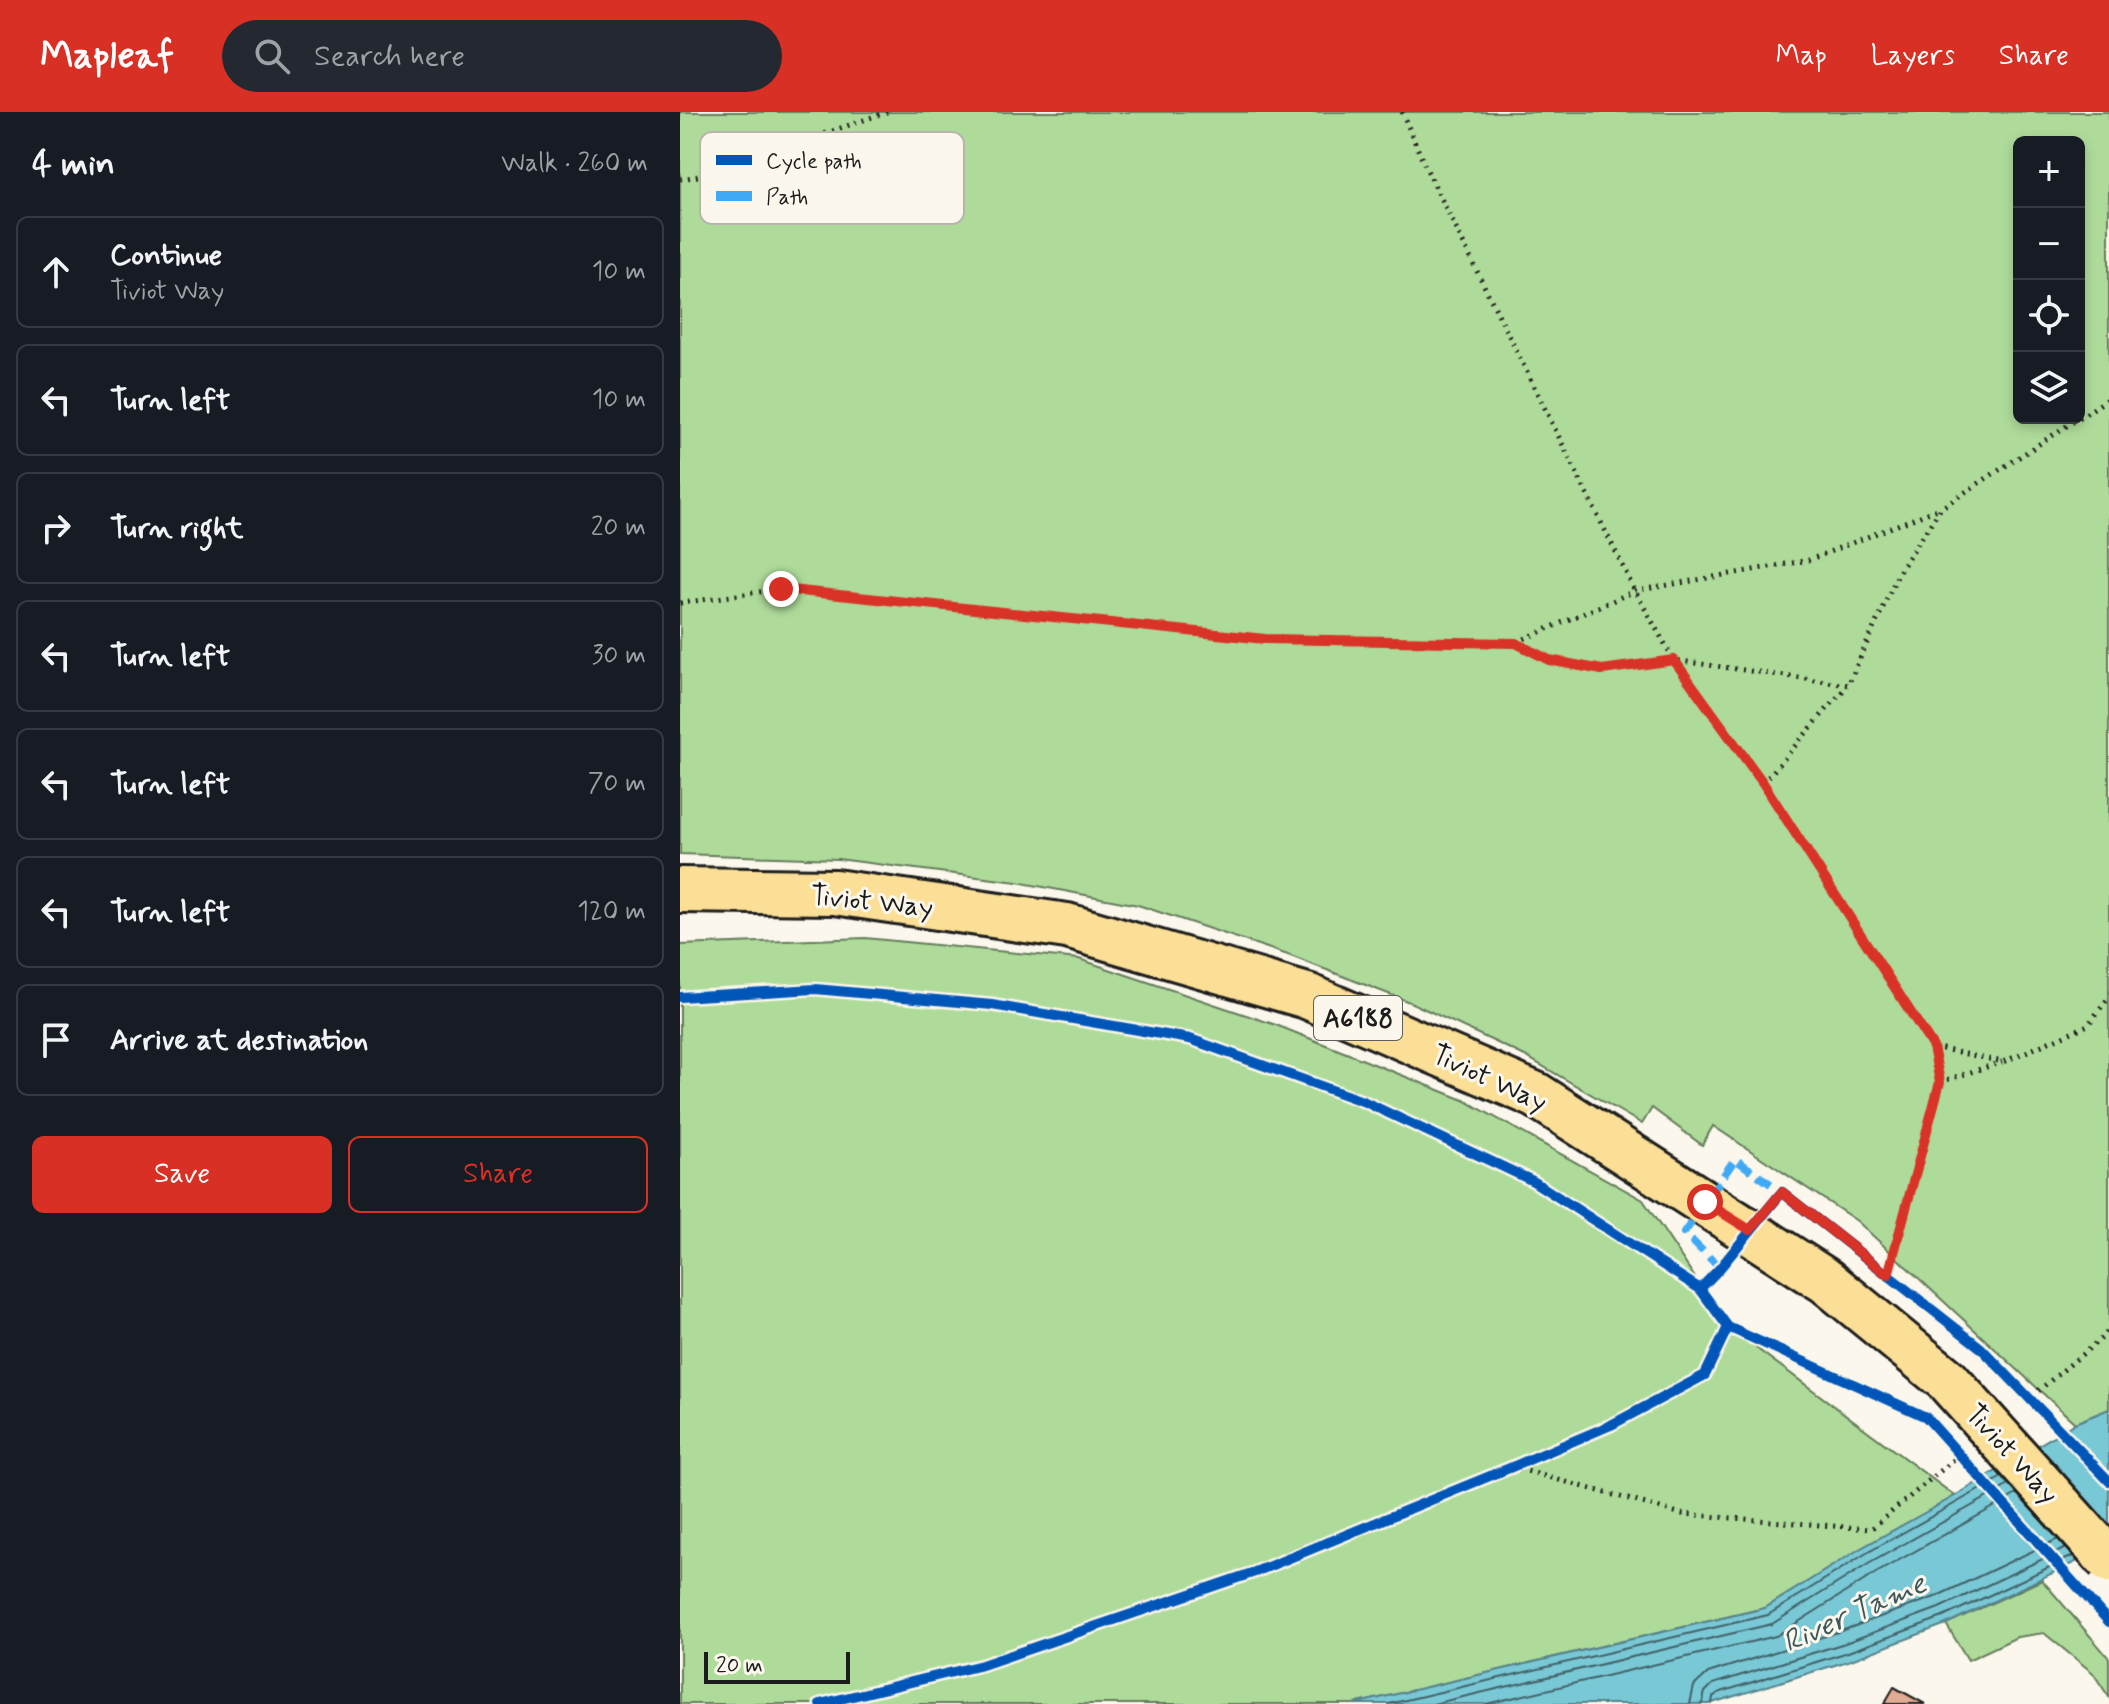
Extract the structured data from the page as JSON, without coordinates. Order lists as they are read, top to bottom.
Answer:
{
  "streets": {
    "main road": ["Tiviot Way", "A6188"]
  },
  "water": ["River Tame"],
  "legend": ["Cycle path", "Path"],
  "scale_bar": "20 m",
  "page": {
    "header": "Mapleaf",
    "search": "Search here",
    "nav": ["Map", "Layers", "Share"],
    "heading": ["4 min", "Walk · 260 m"],
    "map_buttons": ["+", "−"],
    "list": [
      ["Continue", "Tiviot Way", "10 m"],
      ["Turn left", "10 m"],
      ["Turn right", "20 m"],
      ["Turn left", "30 m"],
      ["Turn left", "70 m"],
      ["Turn left", "120 m"],
      "Arrive at destination"
    ],
    "buttons": ["Save", "Share"],
    "scale": "20 m"
  }
}
